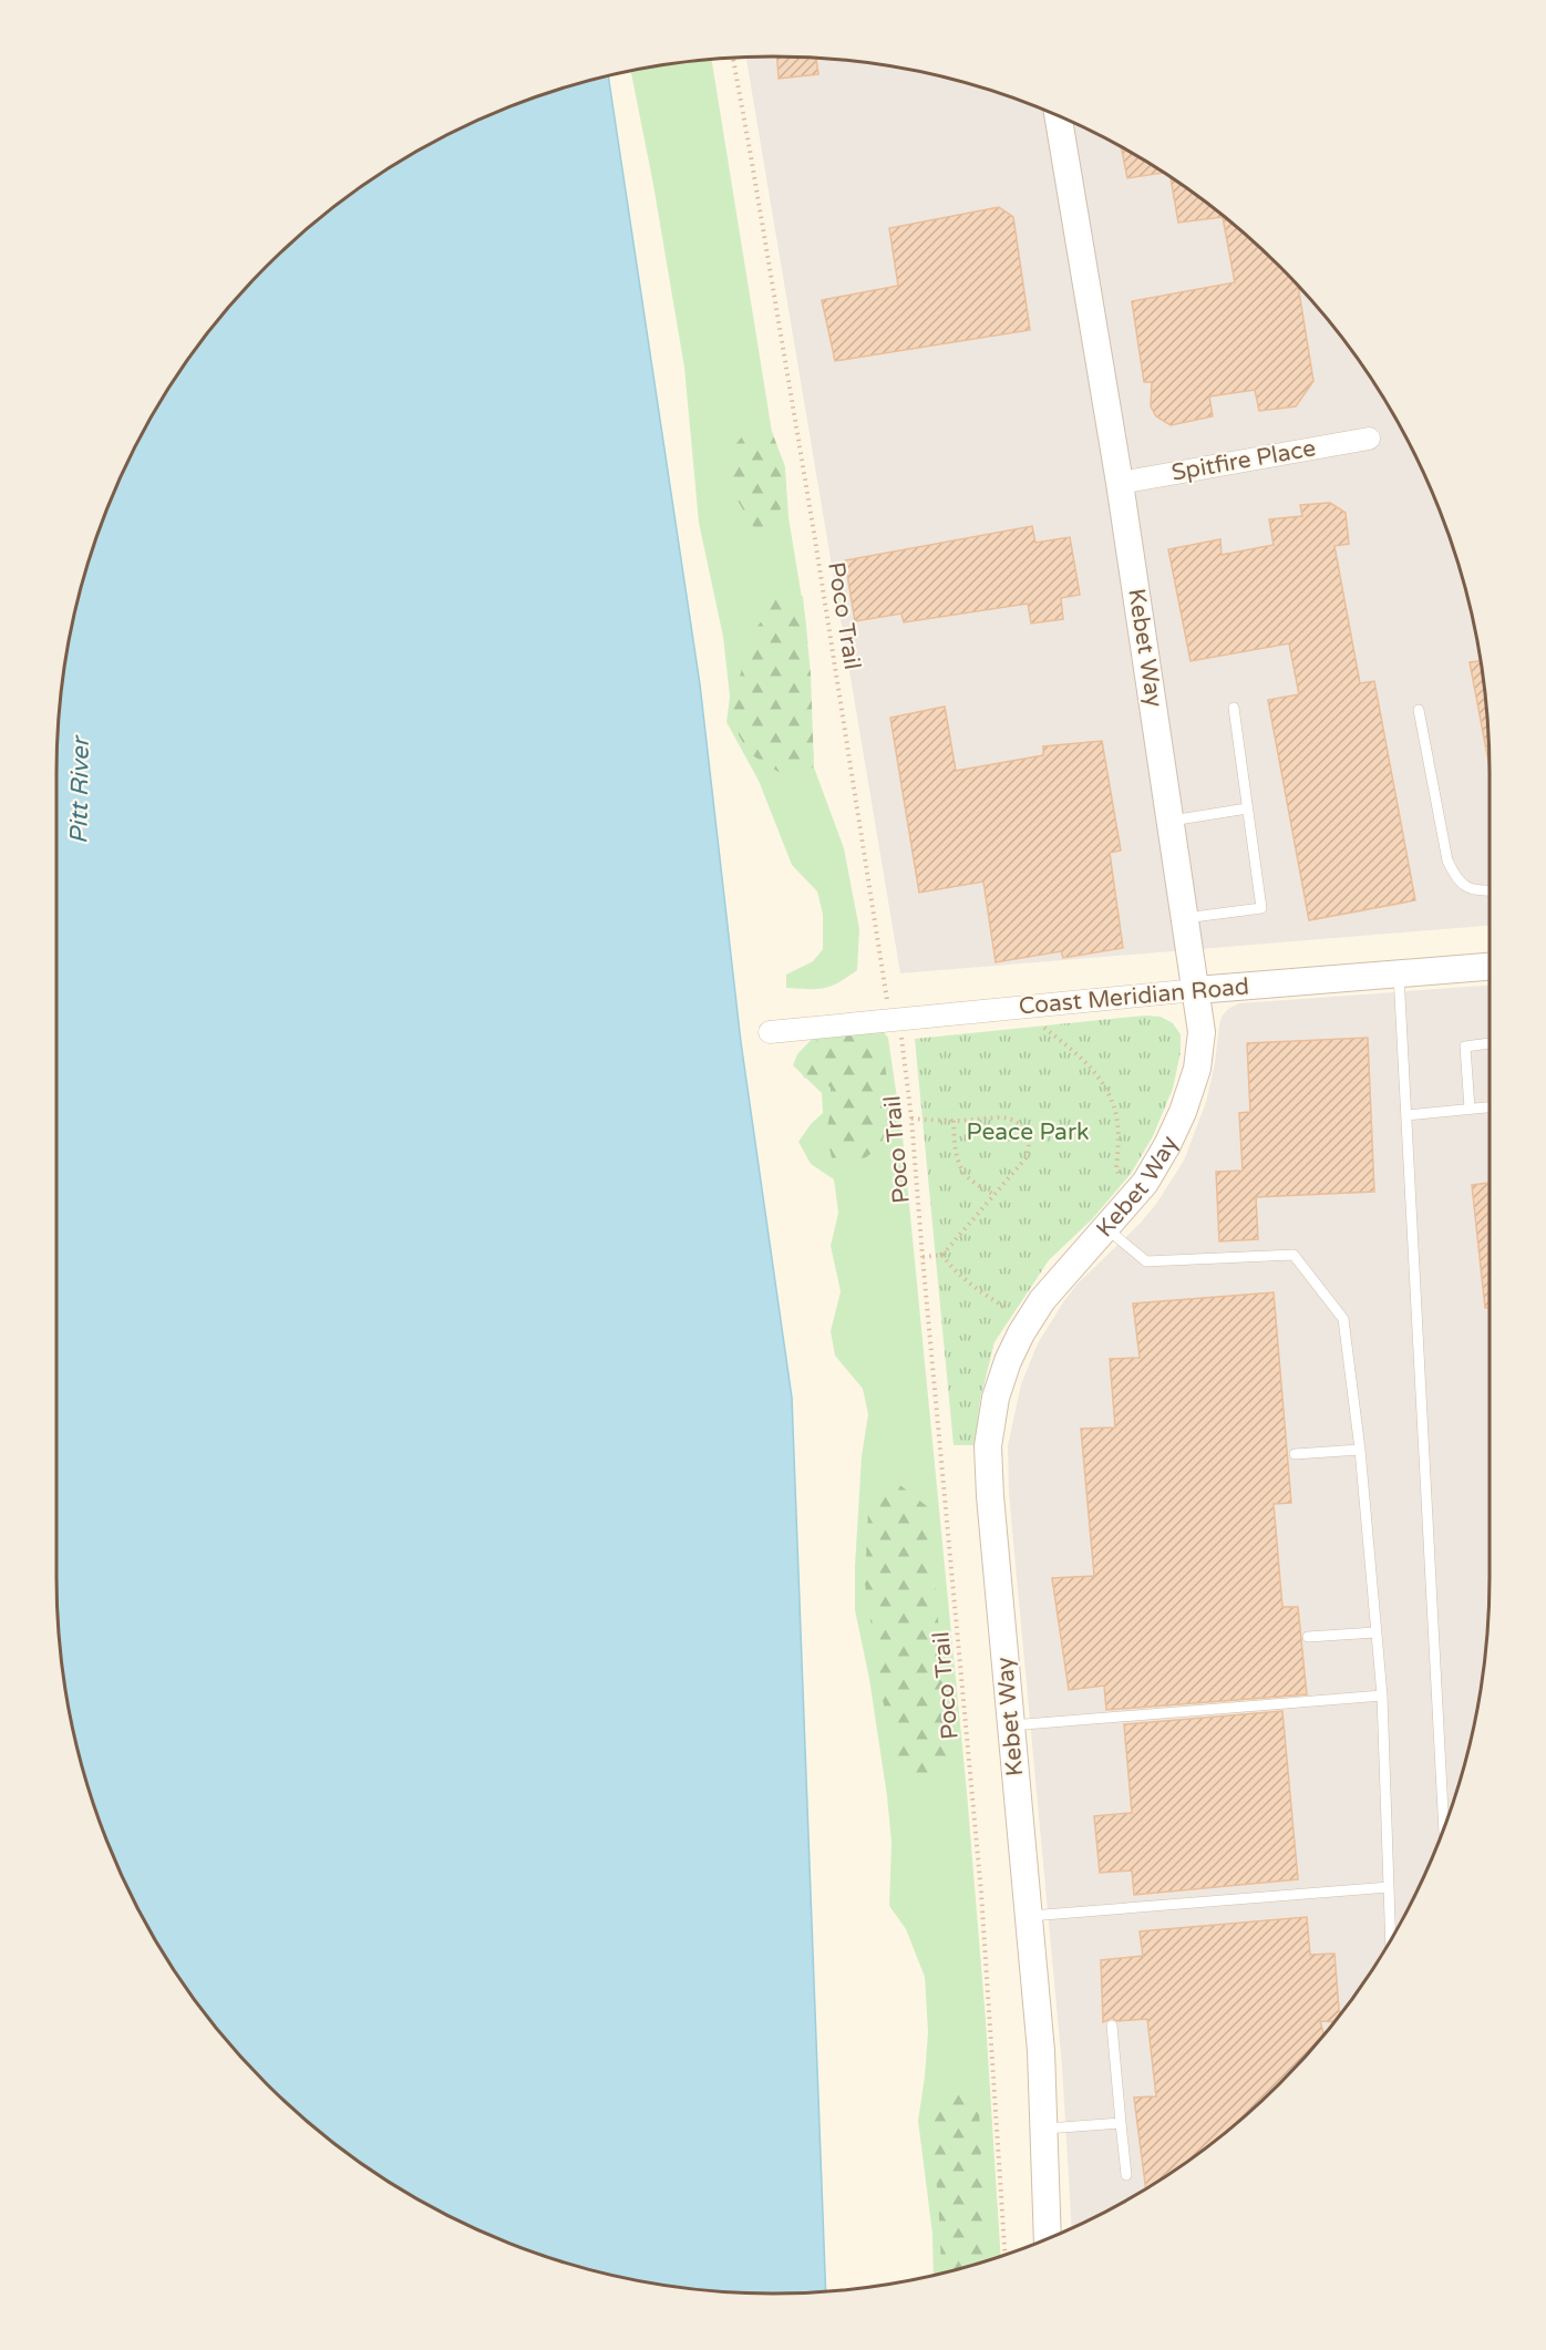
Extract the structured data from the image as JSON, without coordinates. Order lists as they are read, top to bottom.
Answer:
{
  "streets": {
    "street": ["Spitfire Place", "Kebet Way", "Coast Meridian Road"],
    "path": ["Poco Trail"]
  },
  "crossings": [
    ["Spitfire Place", "Kebet Way"],
    ["Poco Trail", "Coast Meridian Road"],
    ["Kebet Way", "Coast Meridian Road"]
  ],
  "water": ["Pitt River"],
  "parks": ["Peace Park"]
}
